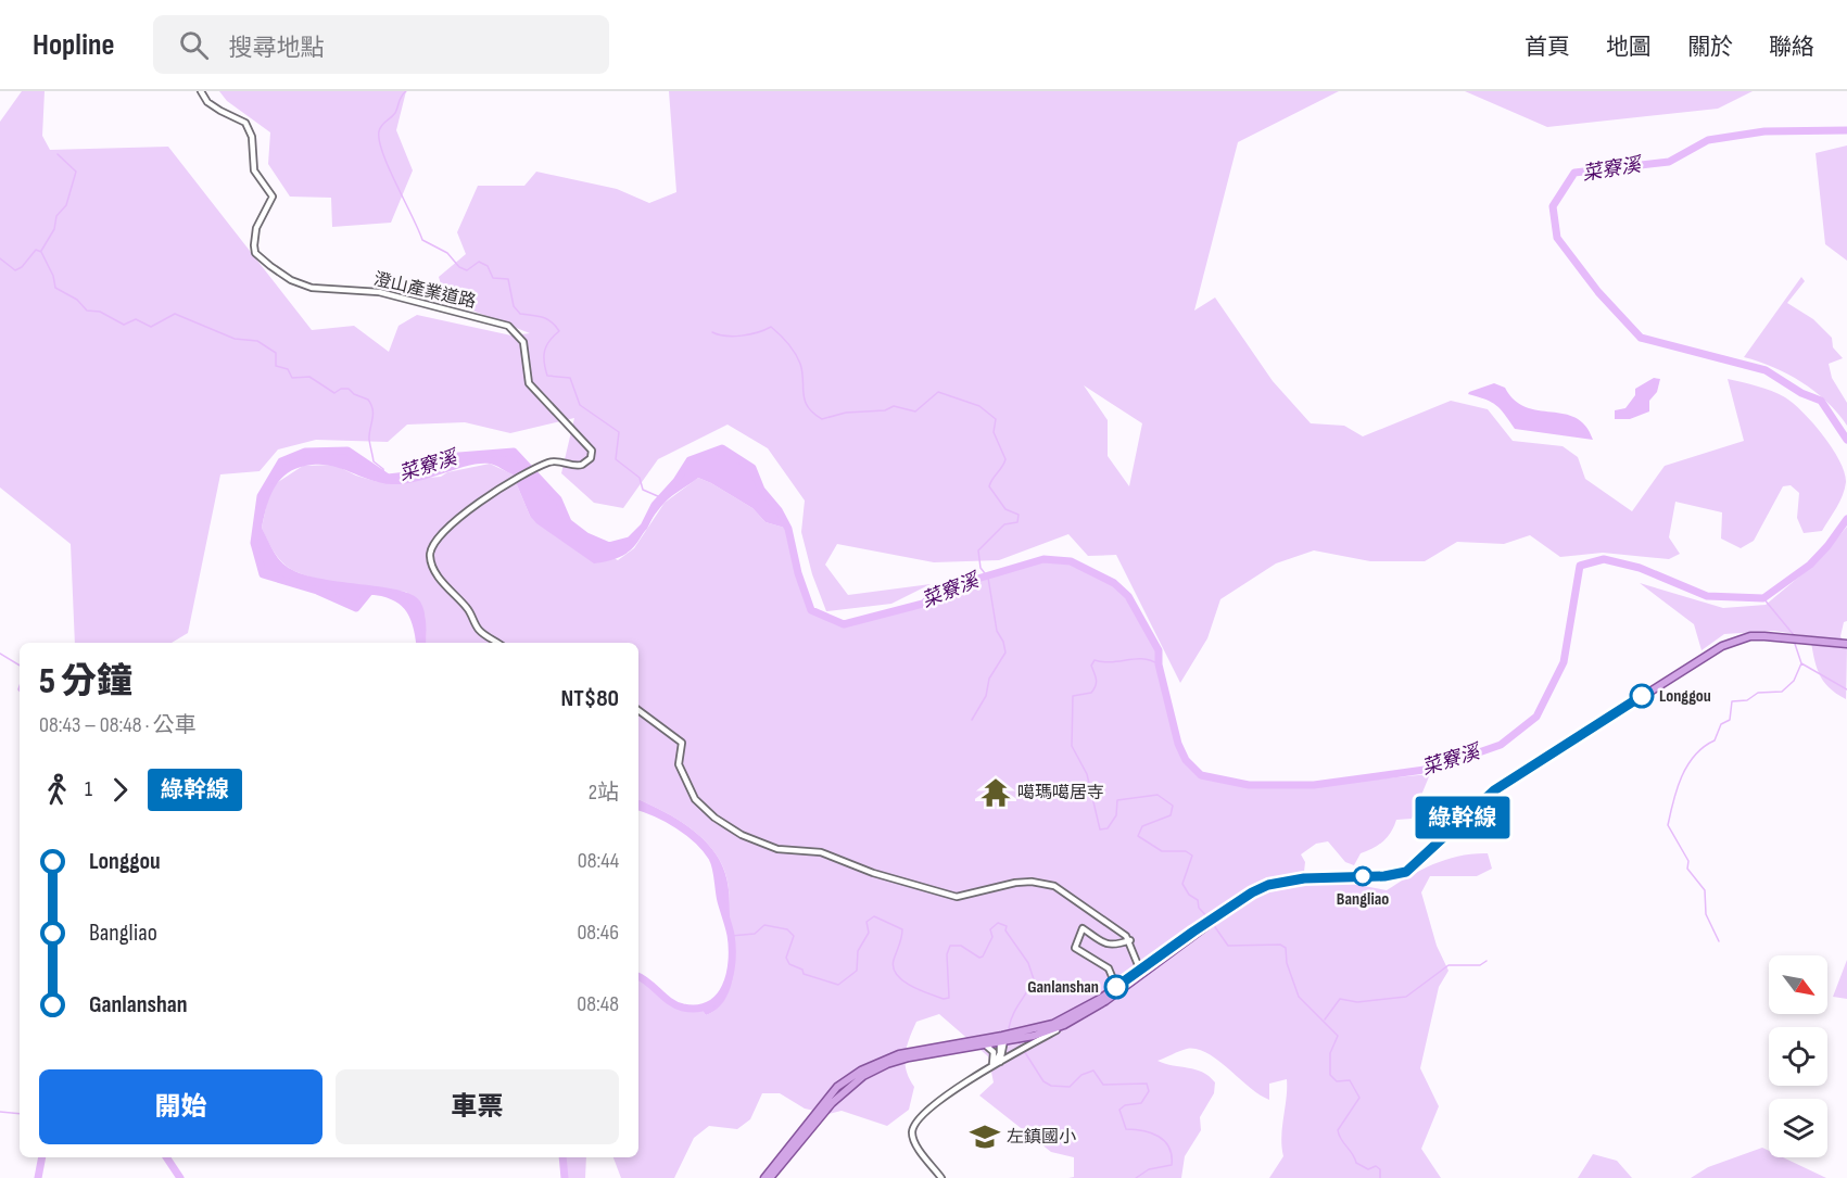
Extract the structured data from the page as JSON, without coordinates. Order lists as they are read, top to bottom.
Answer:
{
  "streets": {
    "street": ["澄山產業道路"]
  },
  "water": ["菜竂溪"],
  "places": {
    "other": ["Longgou", "Bangliao", "Ganlanshan"],
    "temple": ["噶瑪噶居寺"],
    "school or university": ["左鎮國小"]
  },
  "lines": ["bus line 綠幹線"],
  "north": "bottom right",
  "page": {
    "header": "Hopline",
    "search": "搜尋地點",
    "nav": [
      "首頁",
      "地圖",
      "關於",
      "聯絡"
    ],
    "on_map": "綠幹線",
    "heading": ["5 分鐘", "08:43 – 08:48 · 公車", "NT$80"],
    "legs": ["1", "綠幹線", "2站"],
    "list": [
      {
        "name": "Longgou",
        "value": "08:44"
      },
      {
        "name": "Bangliao",
        "value": "08:46"
      },
      {
        "name": "Ganlanshan",
        "value": "08:48"
      }
    ],
    "buttons": ["開始", "車票"]
  }
}
